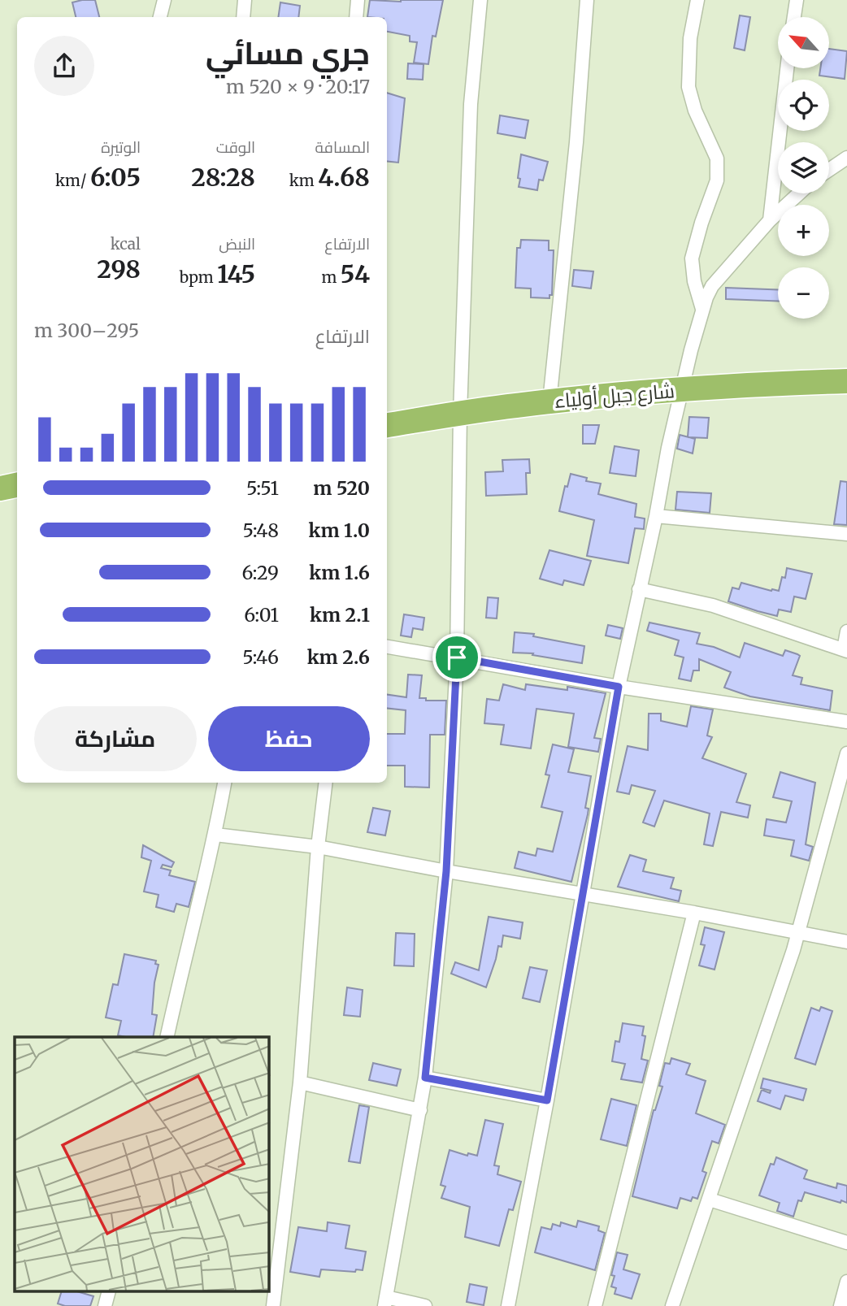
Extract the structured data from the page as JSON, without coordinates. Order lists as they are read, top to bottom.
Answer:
{
  "streets": {
    "highway": ["شارع جبل أولياء"]
  },
  "north": "top left",
  "page": {
    "map_buttons": ["+", "−"],
    "heading": ["جري مسائي", "20:17 · 9 × 520 m"],
    "stats": [
      ["المسافة", "4.68 km"],
      ["الوقت", "28:28"],
      ["الوتيرة", "6:05 /km"],
      ["الارتفاع", "54 m"],
      ["النبض", "145 bpm"],
      ["kcal", "298"]
    ],
    "chart": ["الارتفاع", "295–300 m"],
    "list": [
      {
        "name": "520 m",
        "note": "5:51"
      },
      {
        "name": "1.0 km",
        "note": "5:48"
      },
      {
        "name": "1.6 km",
        "note": "6:29"
      },
      {
        "name": "2.1 km",
        "note": "6:01"
      },
      {
        "name": "2.6 km",
        "note": "5:46"
      }
    ],
    "buttons": ["حفظ", "مشاركة"]
  }
}
